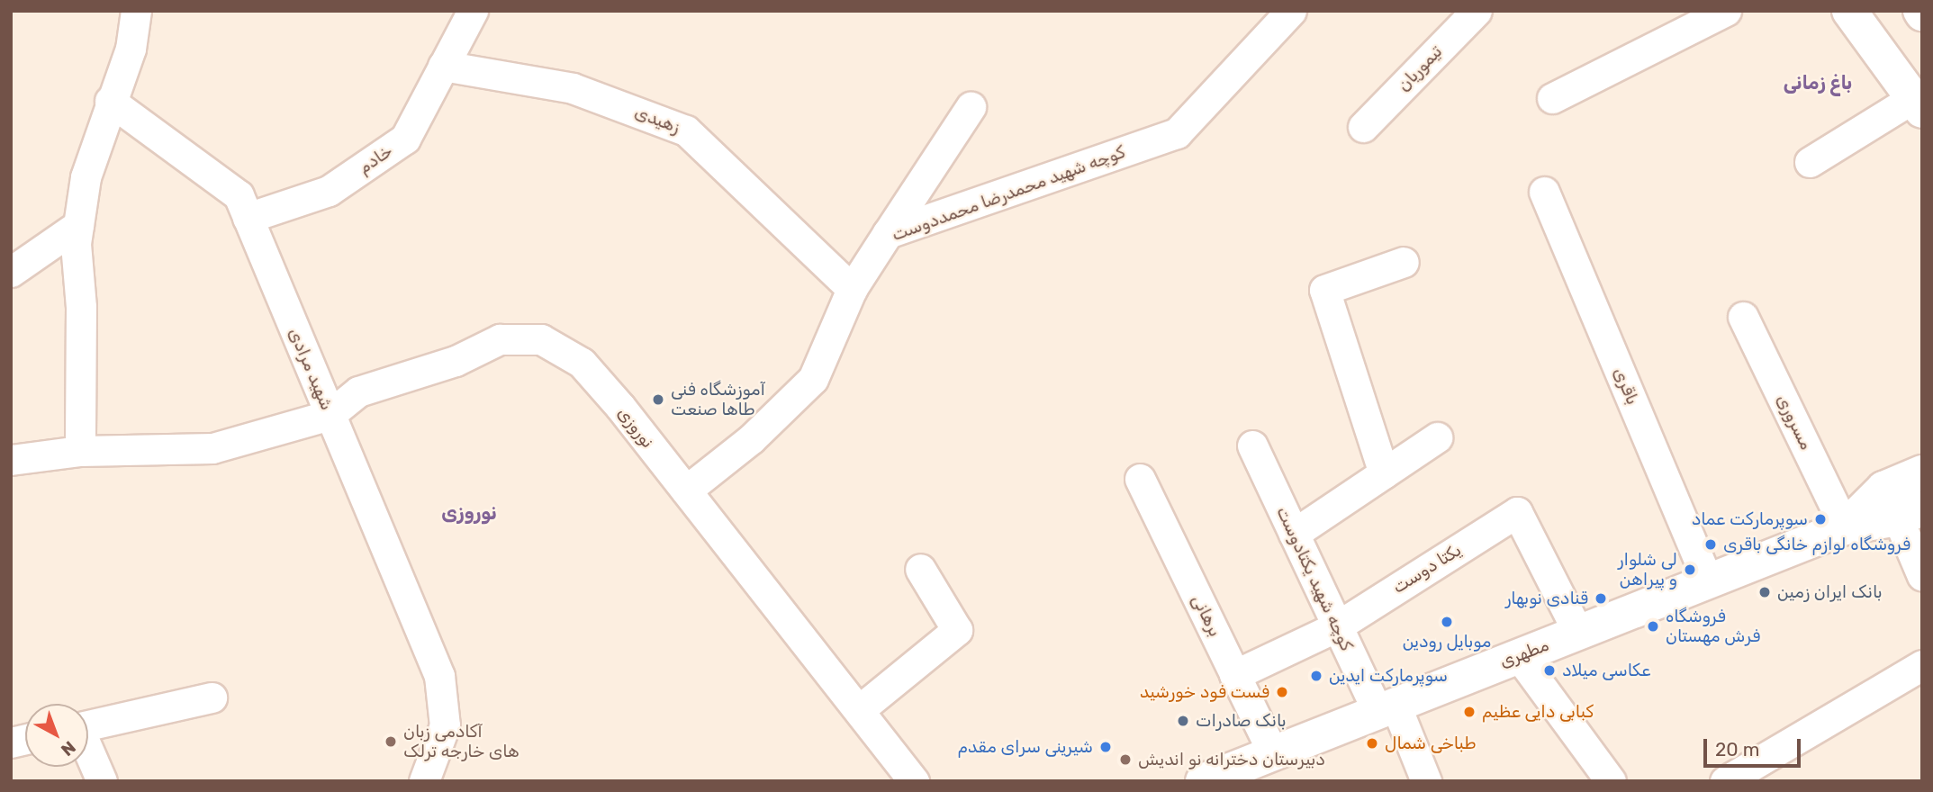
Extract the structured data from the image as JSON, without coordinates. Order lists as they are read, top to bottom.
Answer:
{
  "streets": {
    "main road": ["مطهری"],
    "street": [
      "تیموریان",
      "زهیدی",
      "خادم",
      "کوچه شهید محمدرضا محمددوست",
      "شهید مرادی",
      "باقری",
      "مسروری",
      "نوروزی",
      "یکتا دوست",
      "کوچه شهید یکتادوست",
      "برهانی"
    ]
  },
  "crossings": [
    ["زهیدی", "خادم"],
    ["زهیدی", "کوچه شهید محمدرضا محمددوست"],
    ["خادم", "شهید مرادی"],
    ["کوچه شهید محمدرضا محمددوست", "نوروزی"],
    ["شهید مرادی", "نوروزی"],
    ["باقری", "مطهری"],
    ["مسروری", "مطهری"],
    ["یکتا دوست", "کوچه شهید یکتادوست"],
    ["یکتا دوست", "برهانی"],
    ["یکتا دوست", "مطهری"],
    ["کوچه شهید یکتادوست", "مطهری"],
    ["برهانی", "مطهری"]
  ],
  "districts": ["باغ زمانی", "نوروزی"],
  "places": [
    "آموزشگاه فنی طاها صنعت",
    "سوپرمارکت عماد",
    "فروشگاه لوازم خانگی باقری",
    "لی شلوار و پیراهن",
    "بانک ایران زمین",
    "قنادی نوبهار",
    "موبایل رودین",
    "فروشگاه فرش مهستان",
    "عکاسی میلاد",
    "سوپرمارکت ایدین",
    "فست فود خورشید",
    "کبابی دایی عظیم",
    "بانک صادرات",
    "آکادمی زبان های خارجه ترلک",
    "طباخی شمال",
    "شیرینی سرای مقدم",
    "دبیرستان دخترانه نو اندیش"
  ],
  "scale_bar": "20 m",
  "north": "bottom right"
}
